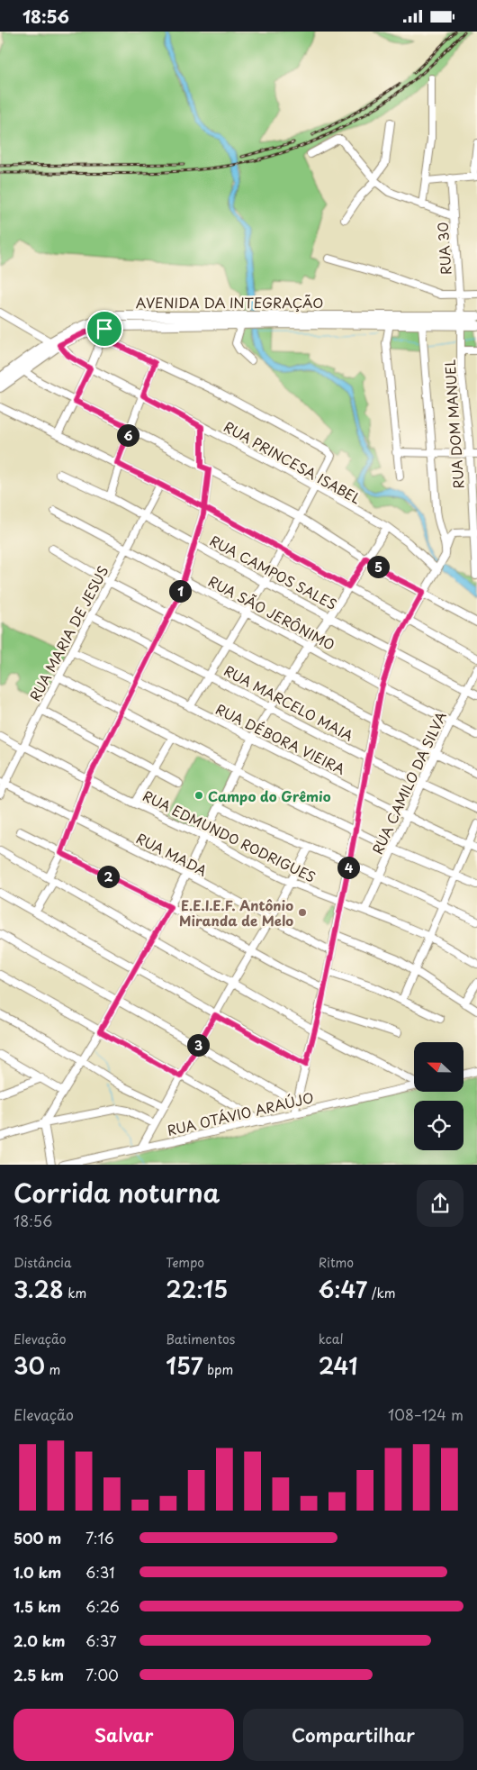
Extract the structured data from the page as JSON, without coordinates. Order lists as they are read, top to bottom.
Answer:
{
  "streets": {
    "main road": ["AVENIDA DA INTEGRAÇÃO"],
    "street": [
      "RUA 30",
      "RUA DOM MANUEL",
      "RUA PRINCESA ISABEL",
      "RUA CAMPOS SALES",
      "RUA SÃO JERÔNIMO",
      "RUA MARIA DE JESUS",
      "RUA MARCELO MAIA",
      "RUA DÉBORA VIEIRA",
      "RUA CAMILO DA SILVA",
      "RUA EDMUNDO RODRIGUES",
      "RUA MADA",
      "RUA OTÁVIO ARAÚJO"
    ]
  },
  "crossings": [
    ["RUA 30", "AVENIDA DA INTEGRAÇÃO"],
    ["RUA 30", "RUA DOM MANUEL"],
    ["AVENIDA DA INTEGRAÇÃO", "RUA DOM MANUEL"],
    ["AVENIDA DA INTEGRAÇÃO", "RUA PRINCESA ISABEL"],
    ["RUA CAMPOS SALES", "RUA MARIA DE JESUS"],
    ["RUA CAMPOS SALES", "RUA CAMILO DA SILVA"],
    ["RUA SÃO JERÔNIMO", "RUA MARIA DE JESUS"],
    ["RUA SÃO JERÔNIMO", "RUA CAMILO DA SILVA"],
    ["RUA MARIA DE JESUS", "RUA MARCELO MAIA"],
    ["RUA MARIA DE JESUS", "RUA DÉBORA VIEIRA"],
    ["RUA MARIA DE JESUS", "RUA EDMUNDO RODRIGUES"],
    ["RUA MARIA DE JESUS", "RUA MADA"],
    ["RUA MARCELO MAIA", "RUA CAMILO DA SILVA"],
    ["RUA DÉBORA VIEIRA", "RUA CAMILO DA SILVA"],
    ["RUA CAMILO DA SILVA", "RUA EDMUNDO RODRIGUES"]
  ],
  "places": ["Campo do Grêmio", "E.E.I.E.F. Antônio Miranda de Melo"],
  "north": "left",
  "page": {
    "status": "18:56",
    "pins": [
      "6",
      "5",
      "1",
      "4",
      "2",
      "3"
    ],
    "heading": ["Corrida noturna", "18:56"],
    "stats": [
      ["Distância", "3.28 km"],
      ["Tempo", "22:15"],
      ["Ritmo", "6:47 /km"],
      ["Elevação", "30 m"],
      ["Batimentos", "157 bpm"],
      ["kcal", "241"]
    ],
    "chart": ["Elevação", "108–124 m"],
    "list": [
      {
        "name": "500 m",
        "note": "7:16"
      },
      {
        "name": "1.0 km",
        "note": "6:31"
      },
      {
        "name": "1.5 km",
        "note": "6:26"
      },
      {
        "name": "2.0 km",
        "note": "6:37"
      },
      {
        "name": "2.5 km",
        "note": "7:00"
      }
    ],
    "buttons": ["Salvar", "Compartilhar"]
  }
}
